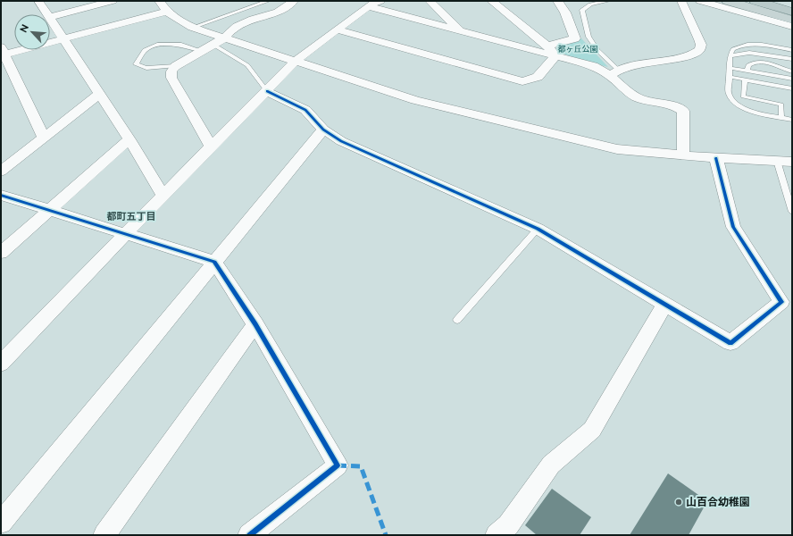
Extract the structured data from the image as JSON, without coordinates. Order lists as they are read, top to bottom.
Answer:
{
  "districts": ["都町五丁目"],
  "parks": ["都ヶ丘公園"],
  "places": ["山百合幼稚園"],
  "north": "top left"
}
